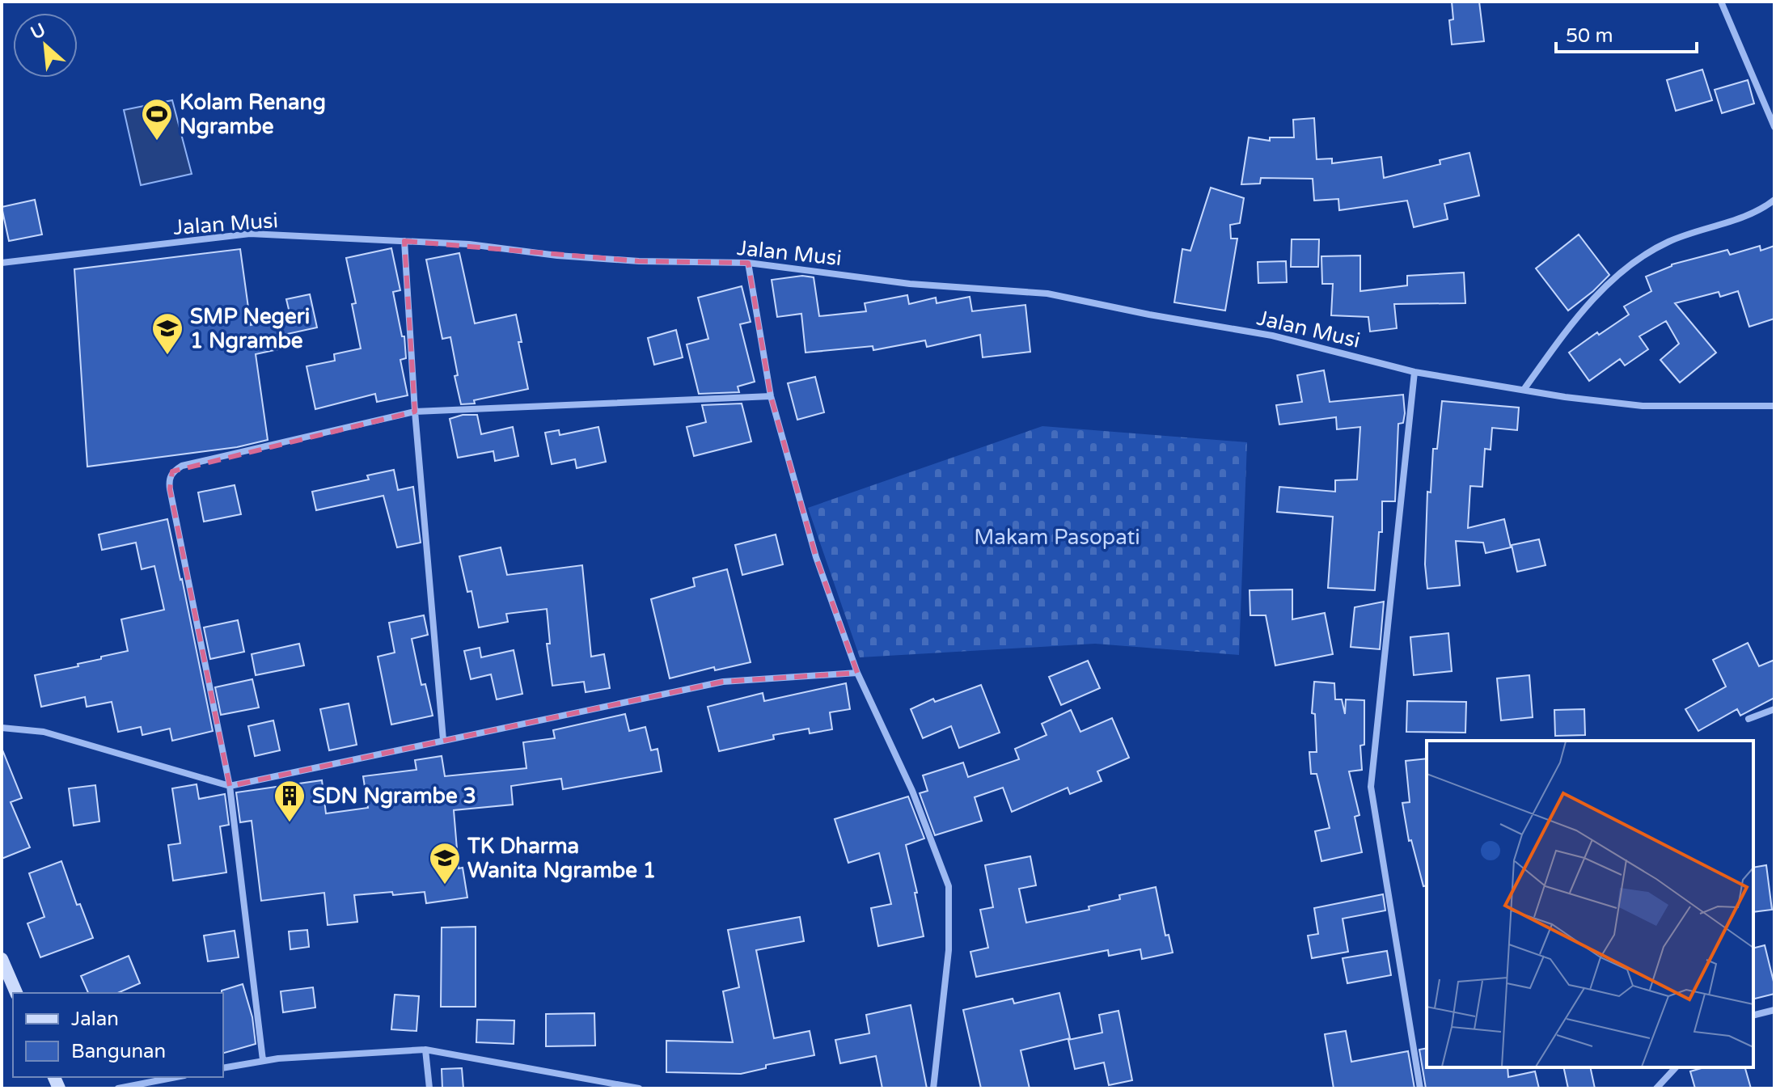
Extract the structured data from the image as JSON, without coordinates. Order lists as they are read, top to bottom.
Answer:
{
  "streets": {
    "street": ["Jalan Musi"]
  },
  "parks": ["Makam Pasopati"],
  "places": {
    "sports": ["Kolam Renang Ngrambe"],
    "school or university": ["SMP Negeri 1 Ngrambe", "TK Dharma Wanita Ngrambe 1"],
    "building": ["SDN Ngrambe 3"]
  },
  "legend": ["Jalan", "Bangunan"],
  "scale_bar": "50 m",
  "north": "top left"
}
